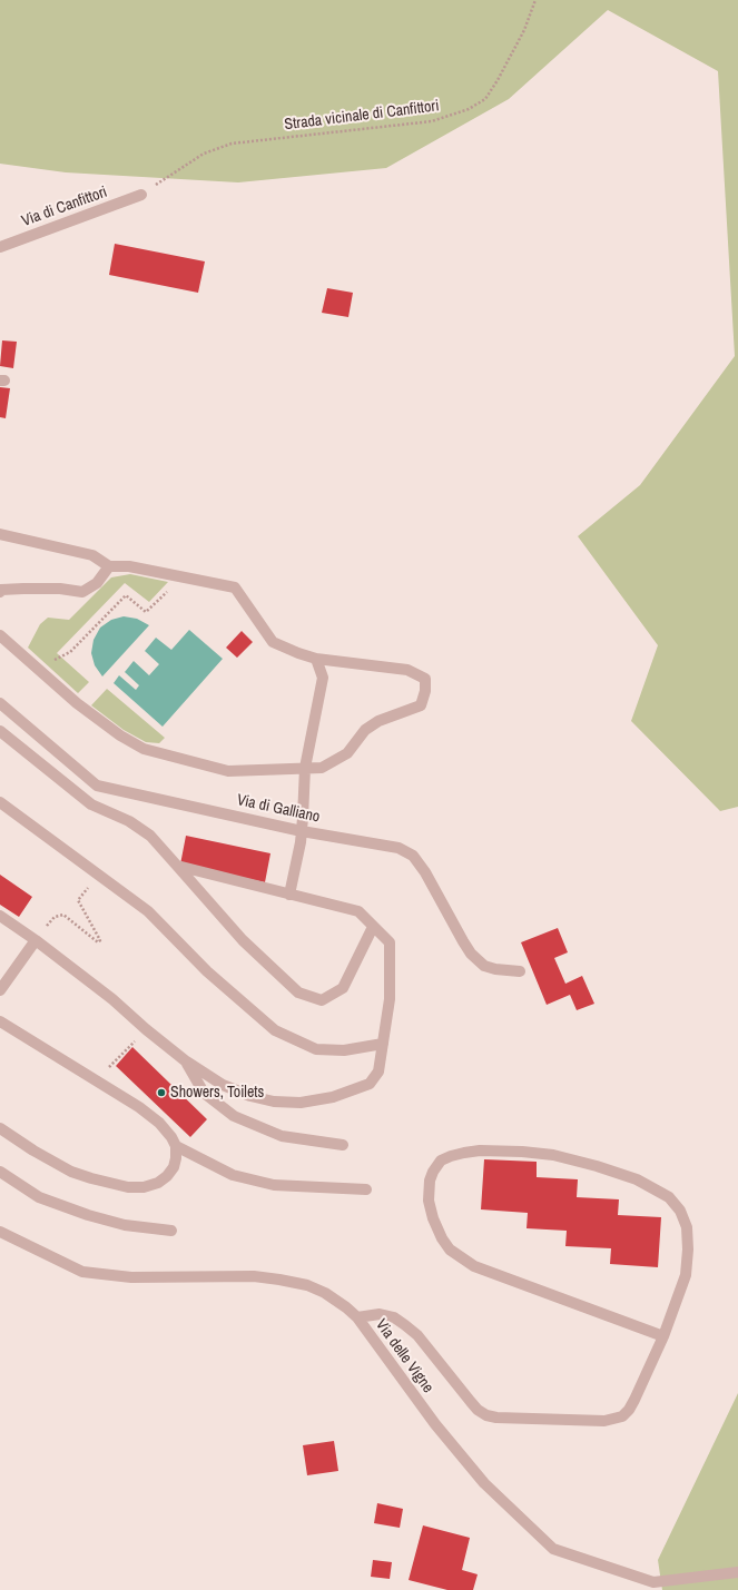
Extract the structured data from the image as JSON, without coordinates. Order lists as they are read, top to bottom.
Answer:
{
  "streets": {
    "street": ["Via di Canfittori", "Via di Galliano", "Via delle Vigne"],
    "path": ["Strada vicinale di Canfittori"]
  },
  "crossings": [
    ["Strada vicinale di Canfittori", "Via di Canfittori"]
  ],
  "places": ["Showers, Toilets"]
}
